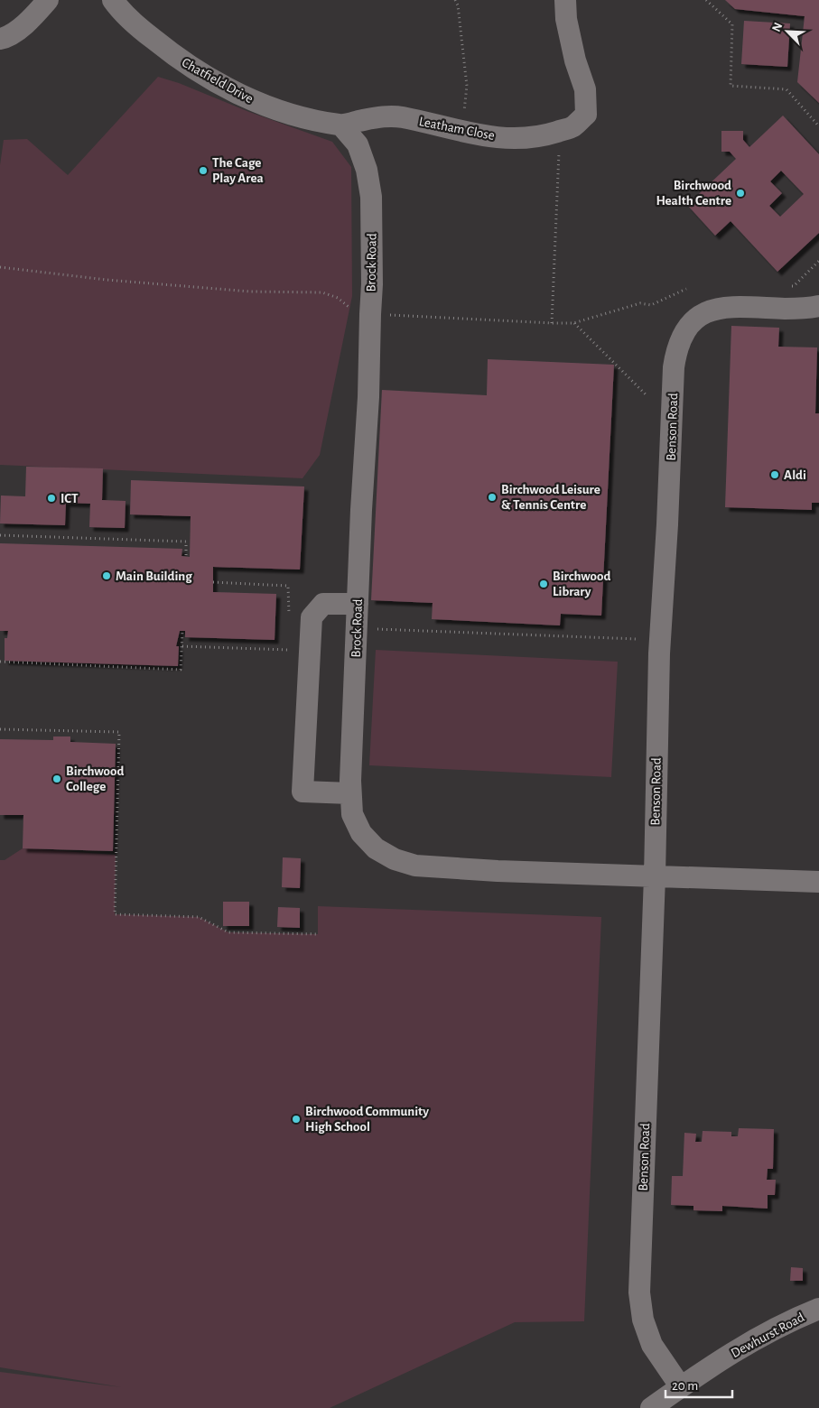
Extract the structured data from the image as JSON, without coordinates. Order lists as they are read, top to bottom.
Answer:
{
  "streets": {
    "street": [
      "Chatfield Drive",
      "Leatham Close",
      "Brock Road",
      "Benson Road",
      "Dewhurst Road"
    ]
  },
  "crossings": [
    ["Chatfield Drive", "Leatham Close"],
    ["Chatfield Drive", "Brock Road"],
    ["Leatham Close", "Brock Road"],
    ["Brock Road", "Benson Road"],
    ["Benson Road", "Dewhurst Road"]
  ],
  "places": [
    "The Cage Play Area",
    "Birchwood Health Centre",
    "Aldi",
    "Birchwood Leisure & Tennis Centre",
    "ICT",
    "Main Building",
    "Birchwood Library",
    "Birchwood College",
    "Birchwood Community High School"
  ],
  "scale_bar": "20 m",
  "north": "top left"
}
